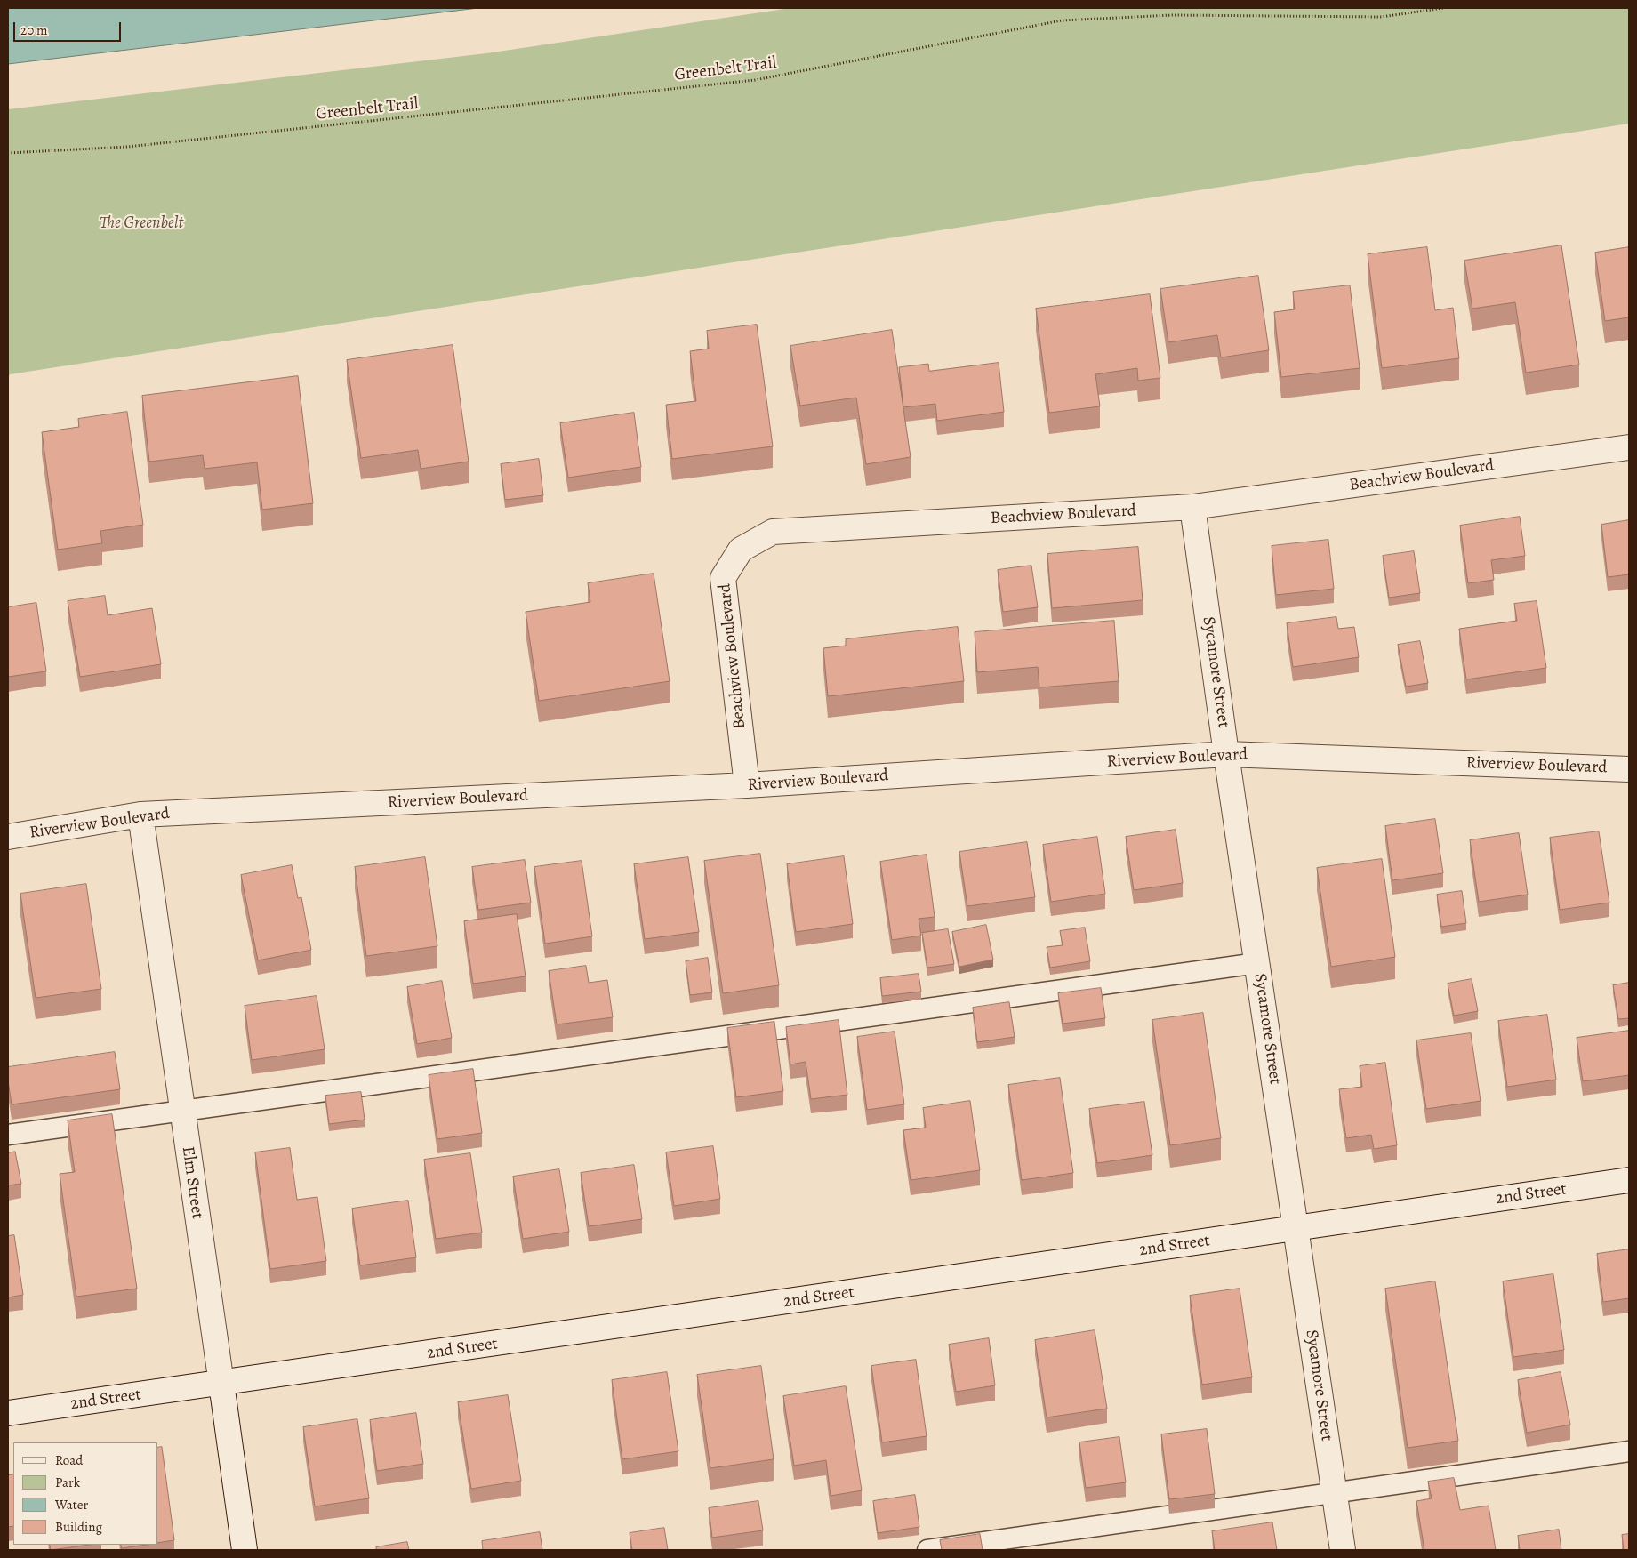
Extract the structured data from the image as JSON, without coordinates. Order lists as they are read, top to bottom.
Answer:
{
  "streets": {
    "street": [
      "Beachview Boulevard",
      "Sycamore Street",
      "Riverview Boulevard",
      "Elm Street",
      "2nd Street"
    ],
    "path": ["Greenbelt Trail"]
  },
  "crossings": [
    ["Beachview Boulevard", "Sycamore Street"],
    ["Beachview Boulevard", "Riverview Boulevard"],
    ["Sycamore Street", "Riverview Boulevard"],
    ["Sycamore Street", "2nd Street"],
    ["Riverview Boulevard", "Elm Street"],
    ["Elm Street", "2nd Street"]
  ],
  "parks": ["The Greenbelt"],
  "legend": [
    "Road",
    "Park",
    "Water",
    "Building"
  ],
  "scale_bar": "20 m"
}
